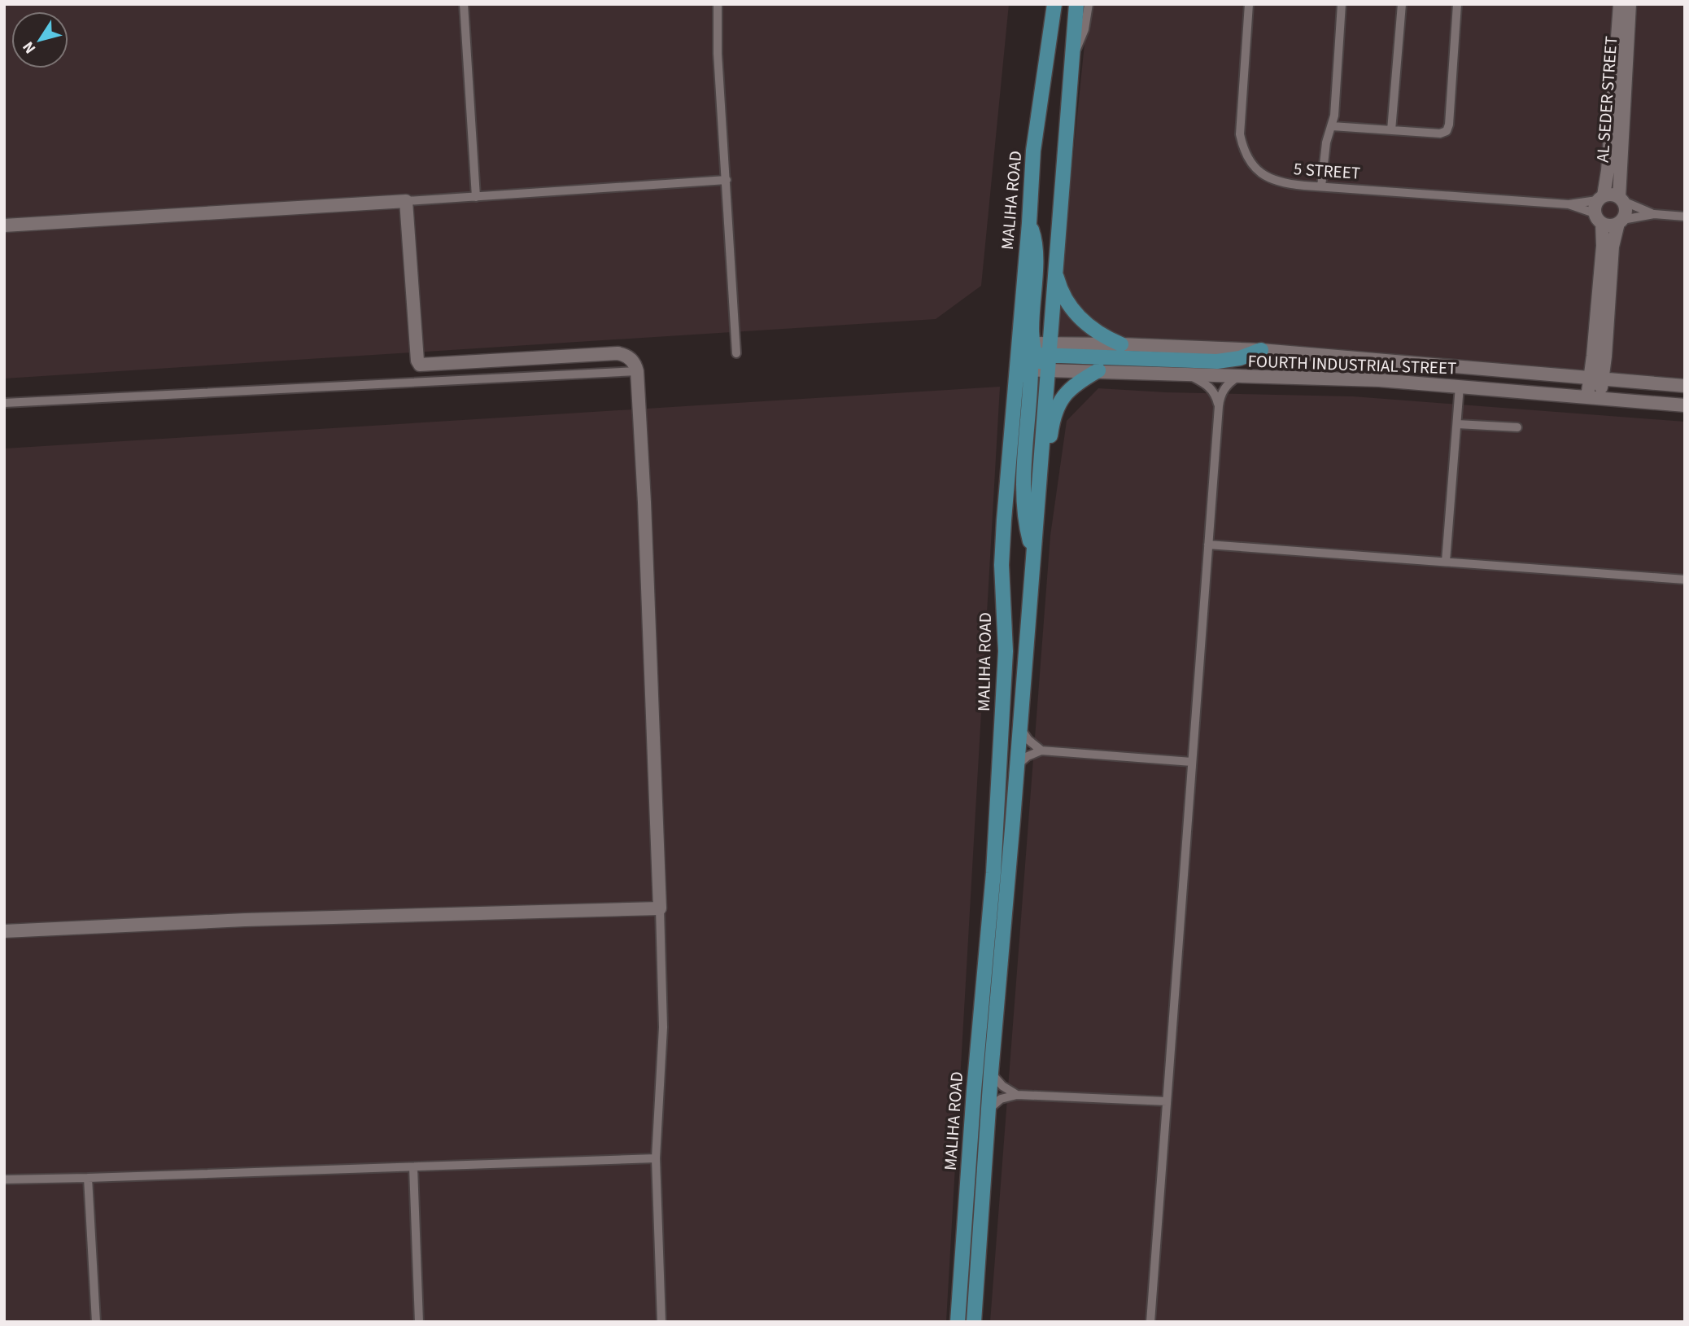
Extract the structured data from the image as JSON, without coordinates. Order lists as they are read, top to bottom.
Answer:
{
  "streets": {
    "main road": ["AL SEDER STREET", "MALIHA ROAD", "FOURTH INDUSTRIAL STREET"],
    "street": ["5 STREET"]
  },
  "crossings": [
    ["AL SEDER STREET", "5 STREET"],
    ["MALIHA ROAD", "FOURTH INDUSTRIAL STREET"]
  ],
  "north": "bottom left"
}
